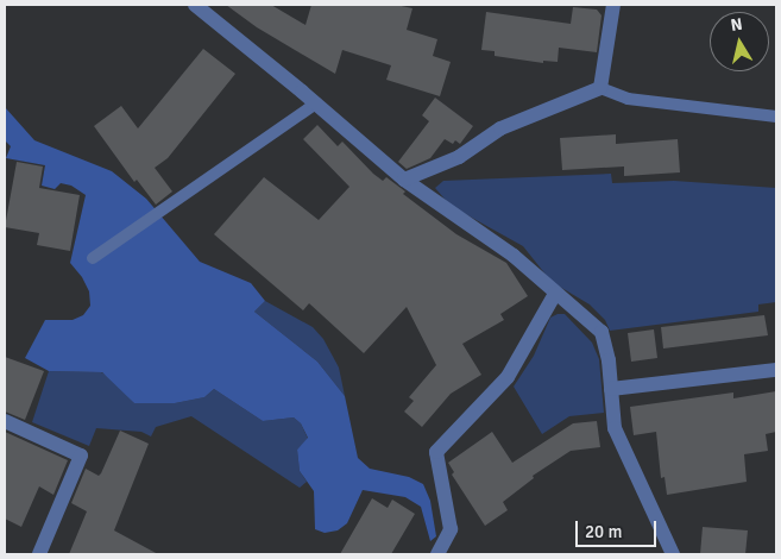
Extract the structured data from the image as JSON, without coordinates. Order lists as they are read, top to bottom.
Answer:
{
  "scale_bar": "20 m",
  "north": "top"
}
